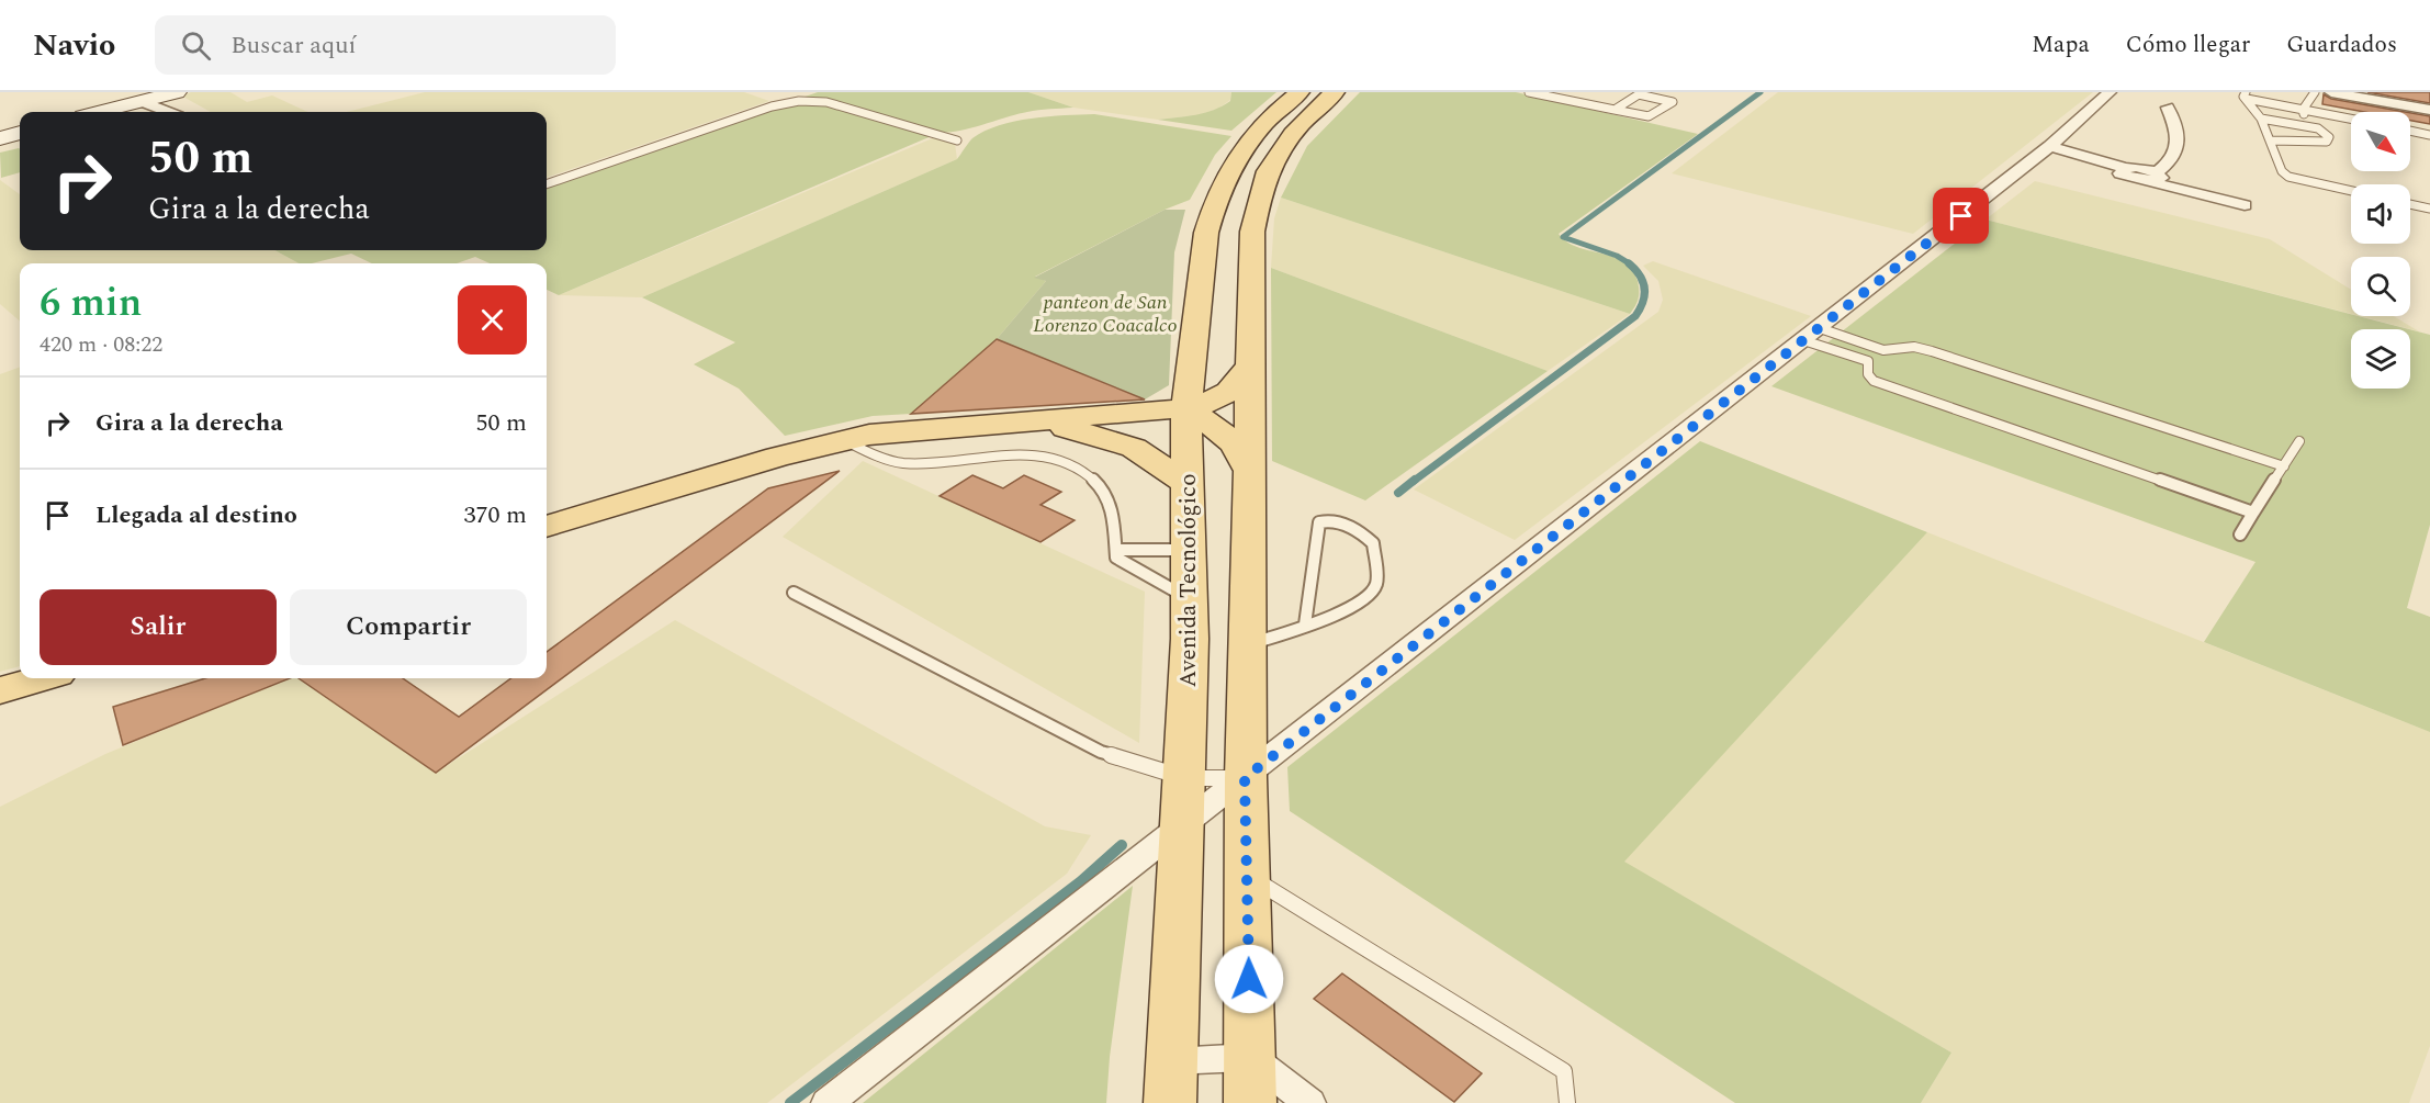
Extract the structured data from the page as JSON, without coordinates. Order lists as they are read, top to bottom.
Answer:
{
  "streets": {
    "main road": ["Avenida Tecnológico"]
  },
  "parks": ["panteon de San Lorenzo Coacalco"],
  "north": "bottom right",
  "page": {
    "header": "Navio",
    "search": "Buscar aquí",
    "nav": ["Mapa", "Cómo llegar", "Guardados"],
    "turn": ["50 m", "Gira a la derecha"],
    "heading": ["6 min", "420 m · 08:22"],
    "list": [
      {
        "name": "Gira a la derecha",
        "value": "50 m"
      },
      {
        "name": "Llegada al destino",
        "value": "370 m"
      }
    ],
    "buttons": ["Salir", "Compartir"]
  }
}
